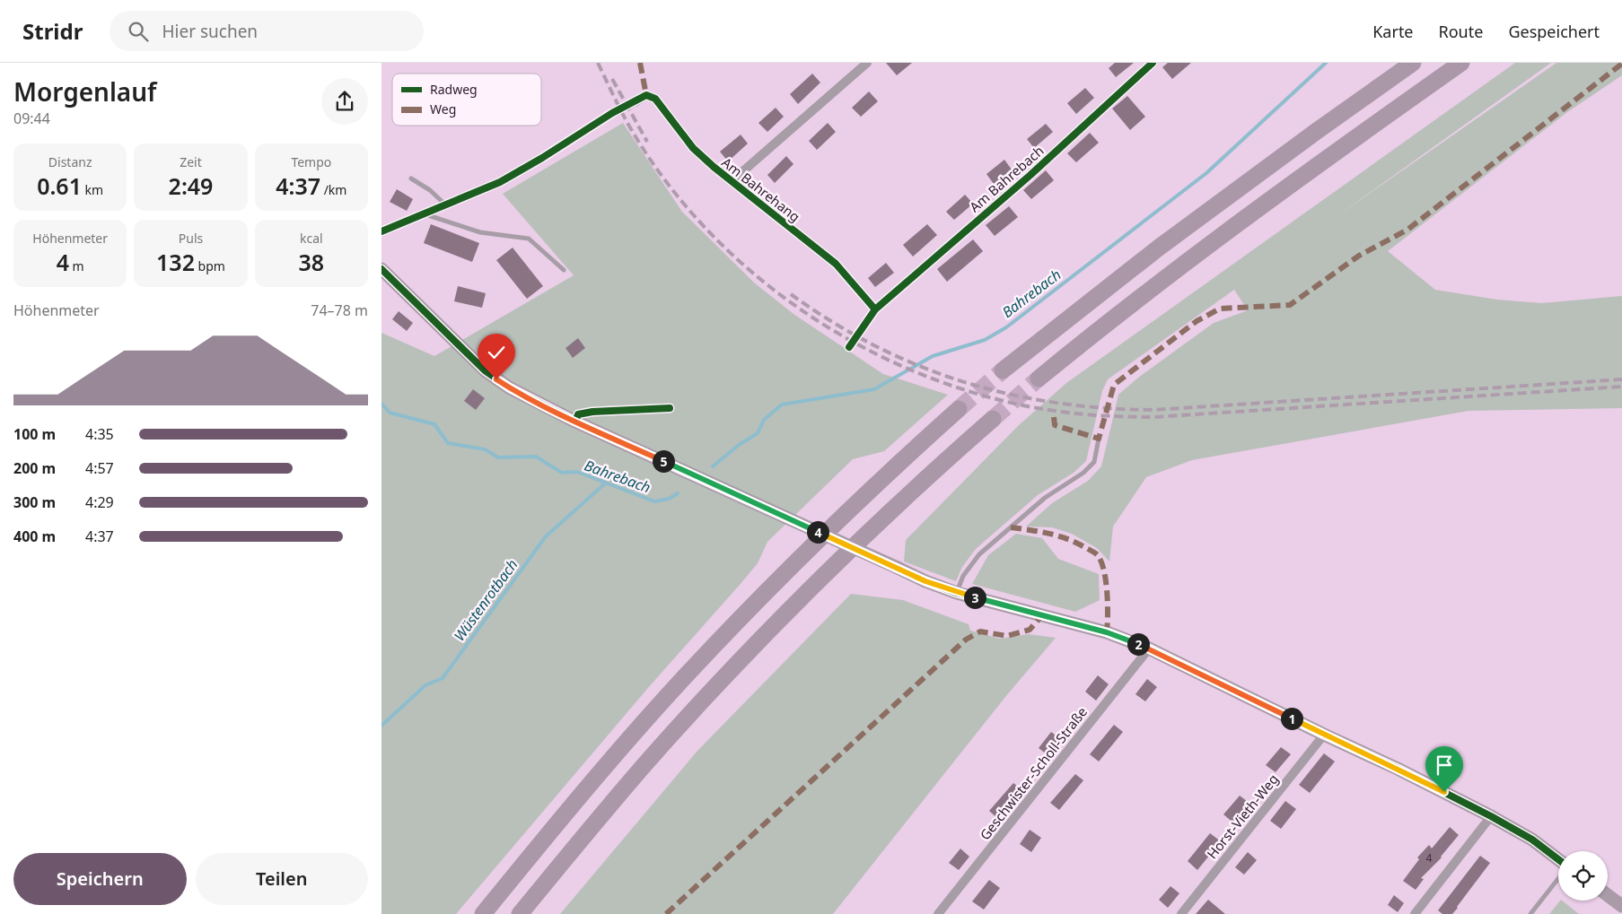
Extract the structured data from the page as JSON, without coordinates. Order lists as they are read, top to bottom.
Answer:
{
  "streets": {
    "street": [
      "Am Bahrebach",
      "Am Bahrehang",
      "Geschwister-Scholl-Straße",
      "Horst-Vieth-Weg"
    ]
  },
  "crossings": [
    ["Am Bahrebach", "Am Bahrehang"]
  ],
  "water": ["Bahrebach", "Wüstenrotbach"],
  "house_numbers": ["4"],
  "legend": ["Radweg", "Weg"],
  "page": {
    "header": "Stridr",
    "search": "Hier suchen",
    "nav": ["Karte", "Route", "Gespeichert"],
    "heading": ["Morgenlauf", "09:44"],
    "stats": [
      ["Distanz", "0.61 km"],
      ["Zeit", "2:49"],
      ["Tempo", "4:37 /km"],
      ["Höhenmeter", "4 m"],
      ["Puls", "132 bpm"],
      ["kcal", "38"]
    ],
    "chart": ["Höhenmeter", "74–78 m"],
    "list": [
      {
        "name": "100 m",
        "note": "4:35"
      },
      {
        "name": "200 m",
        "note": "4:57"
      },
      {
        "name": "300 m",
        "note": "4:29"
      },
      {
        "name": "400 m",
        "note": "4:37"
      }
    ],
    "pins": [
      "5",
      "4",
      "3",
      "2",
      "1"
    ],
    "buttons": ["Speichern", "Teilen"]
  }
}
